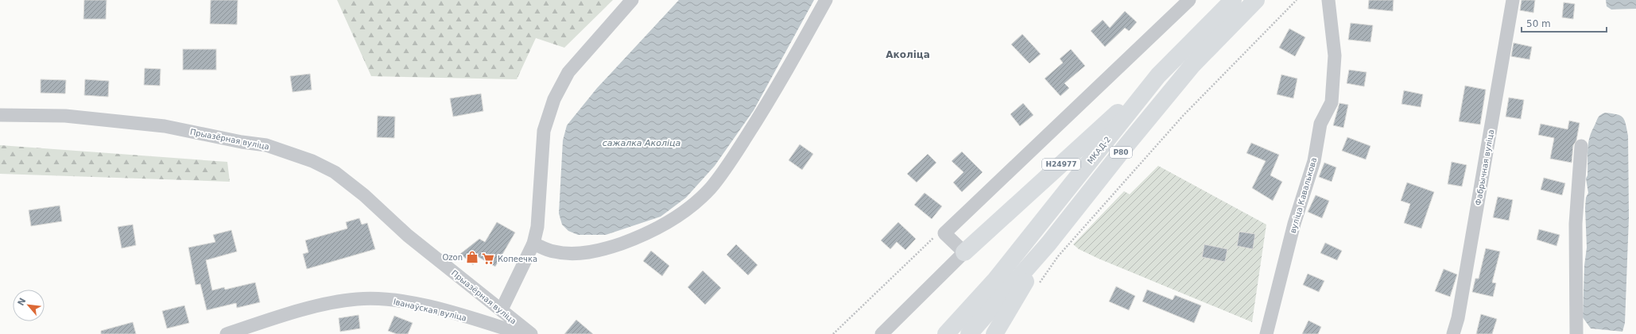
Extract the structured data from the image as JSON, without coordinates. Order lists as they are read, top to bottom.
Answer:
{
  "streets": {
    "highway": ["МКАД-2", "Р80", "Н24977"],
    "street": [
      "Прыазёрная вуліца",
      "Фабрычная вуліца",
      "вуліца Кавалькова",
      "Іванаўская вуліца"
    ]
  },
  "crossings": [
    ["МКАД-2", "Н24977"]
  ],
  "districts": ["Аколіца"],
  "water": ["сажалка Аколіца"],
  "places": {
    "shop": ["Ozon"],
    "supermarket": ["Копеечка"]
  },
  "scale_bar": "50 m",
  "north": "top left"
}
